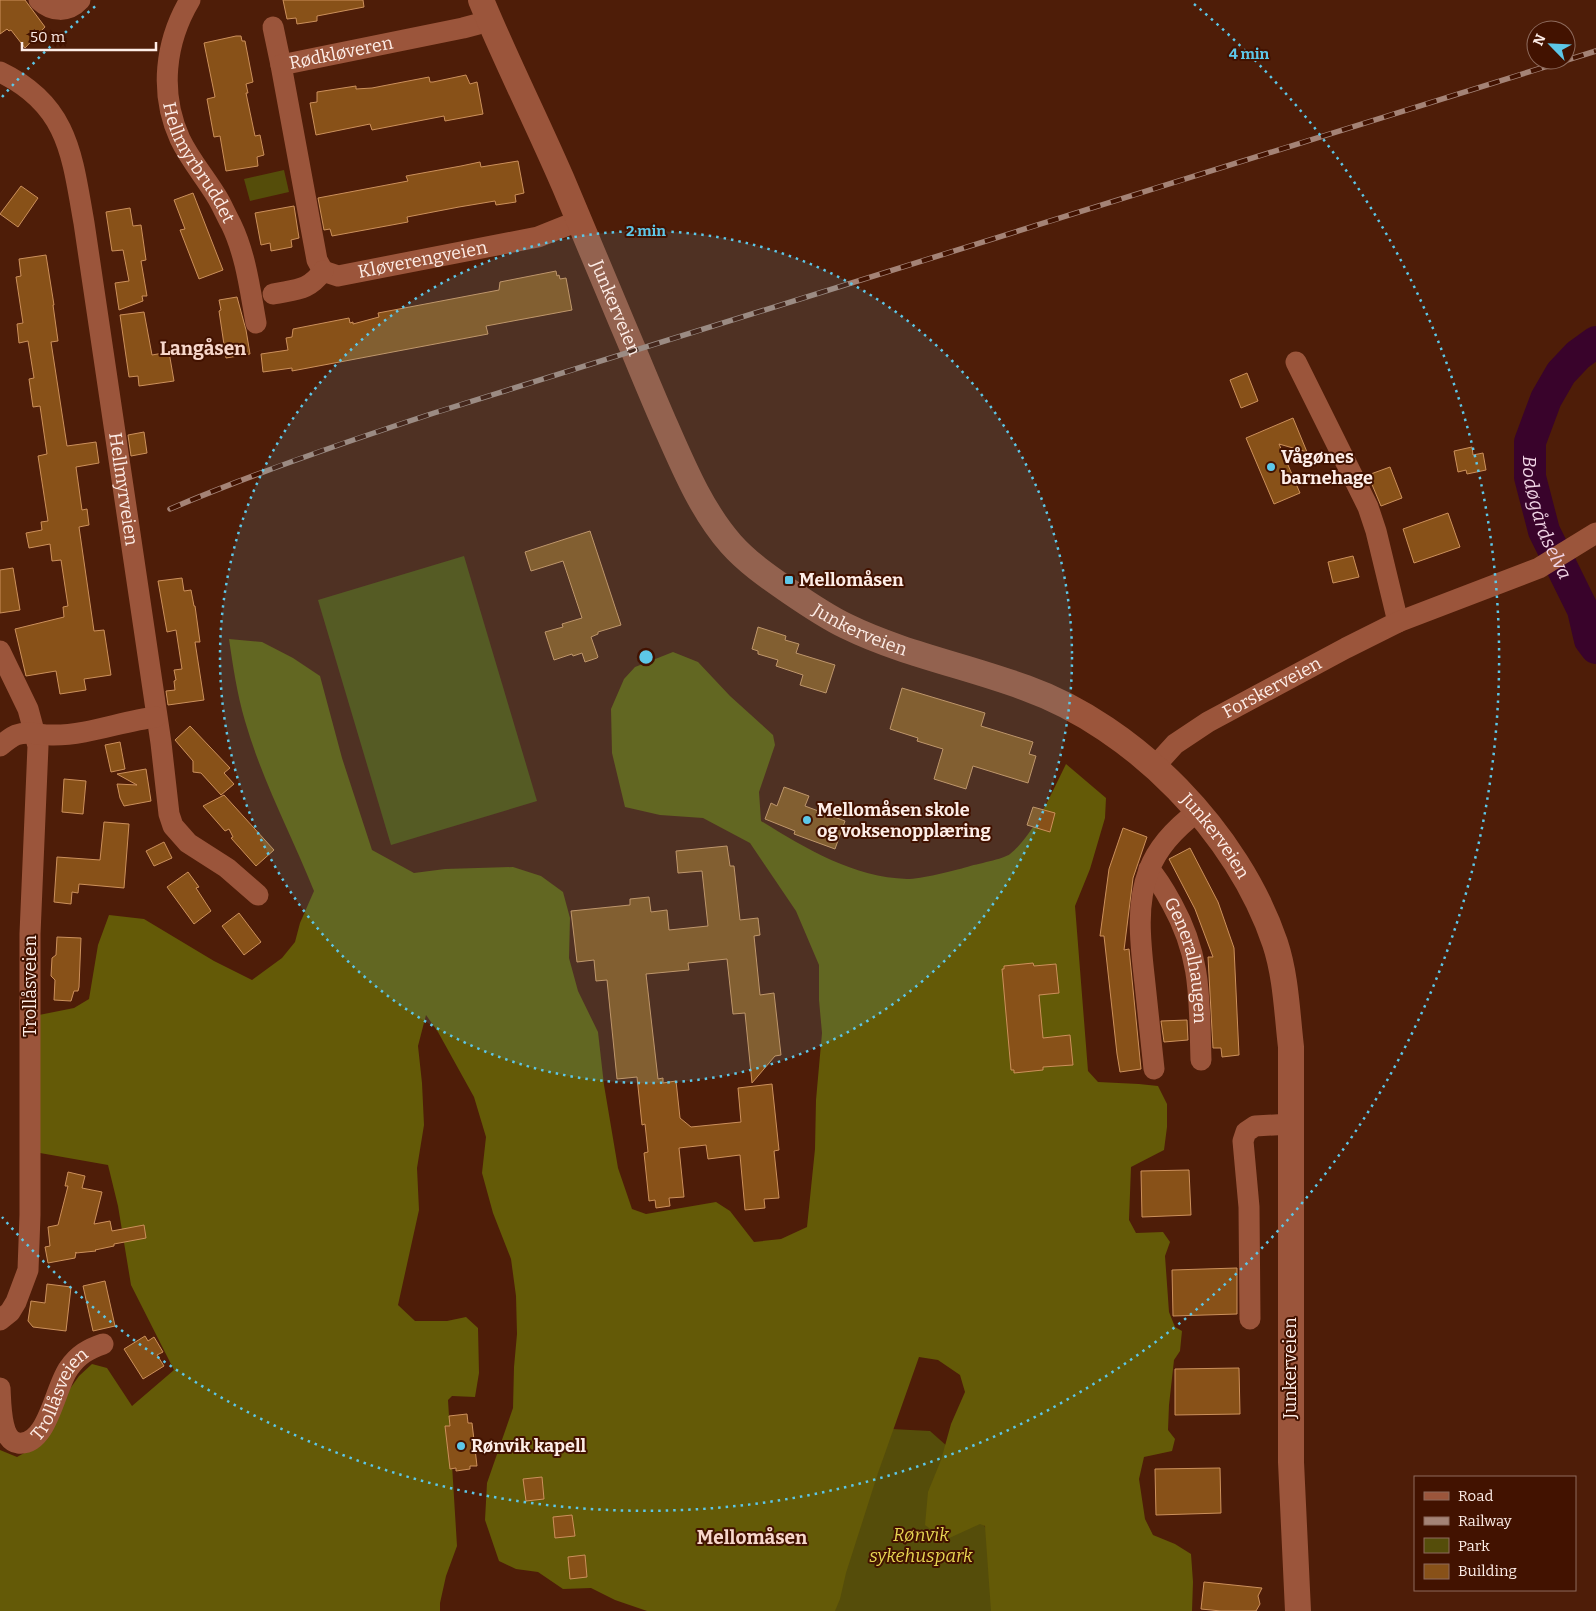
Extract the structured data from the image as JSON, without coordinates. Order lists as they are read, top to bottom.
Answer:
{
  "streets": {
    "street": [
      "Rødkløveren",
      "Hellmyrbruddet",
      "Kløverengveien",
      "Junkerveien",
      "Hellmyrveien",
      "Forskerveien",
      "Generalhaugen",
      "Trollåsveien"
    ]
  },
  "crossings": [
    ["Rødkløveren", "Kløverengveien"],
    ["Rødkløveren", "Junkerveien"],
    ["Kløverengveien", "Junkerveien"],
    ["Junkerveien", "Forskerveien"],
    ["Junkerveien", "Generalhaugen"]
  ],
  "districts": ["Langåsen", "Mellomåsen"],
  "water": ["Bodøgårdselva"],
  "parks": ["Rønvik sykehuspark"],
  "places": {
    "other": ["Vågønes barnehage", "Mellomåsen skole og voksenopplæring", "Rønvik kapell"],
    "transit": ["Mellomåsen"]
  },
  "legend": [
    "Road",
    "Railway",
    "Park",
    "Building"
  ],
  "scale_bar": "50 m",
  "north": "top left",
  "rings": ["4 min", "2 min"]
}
